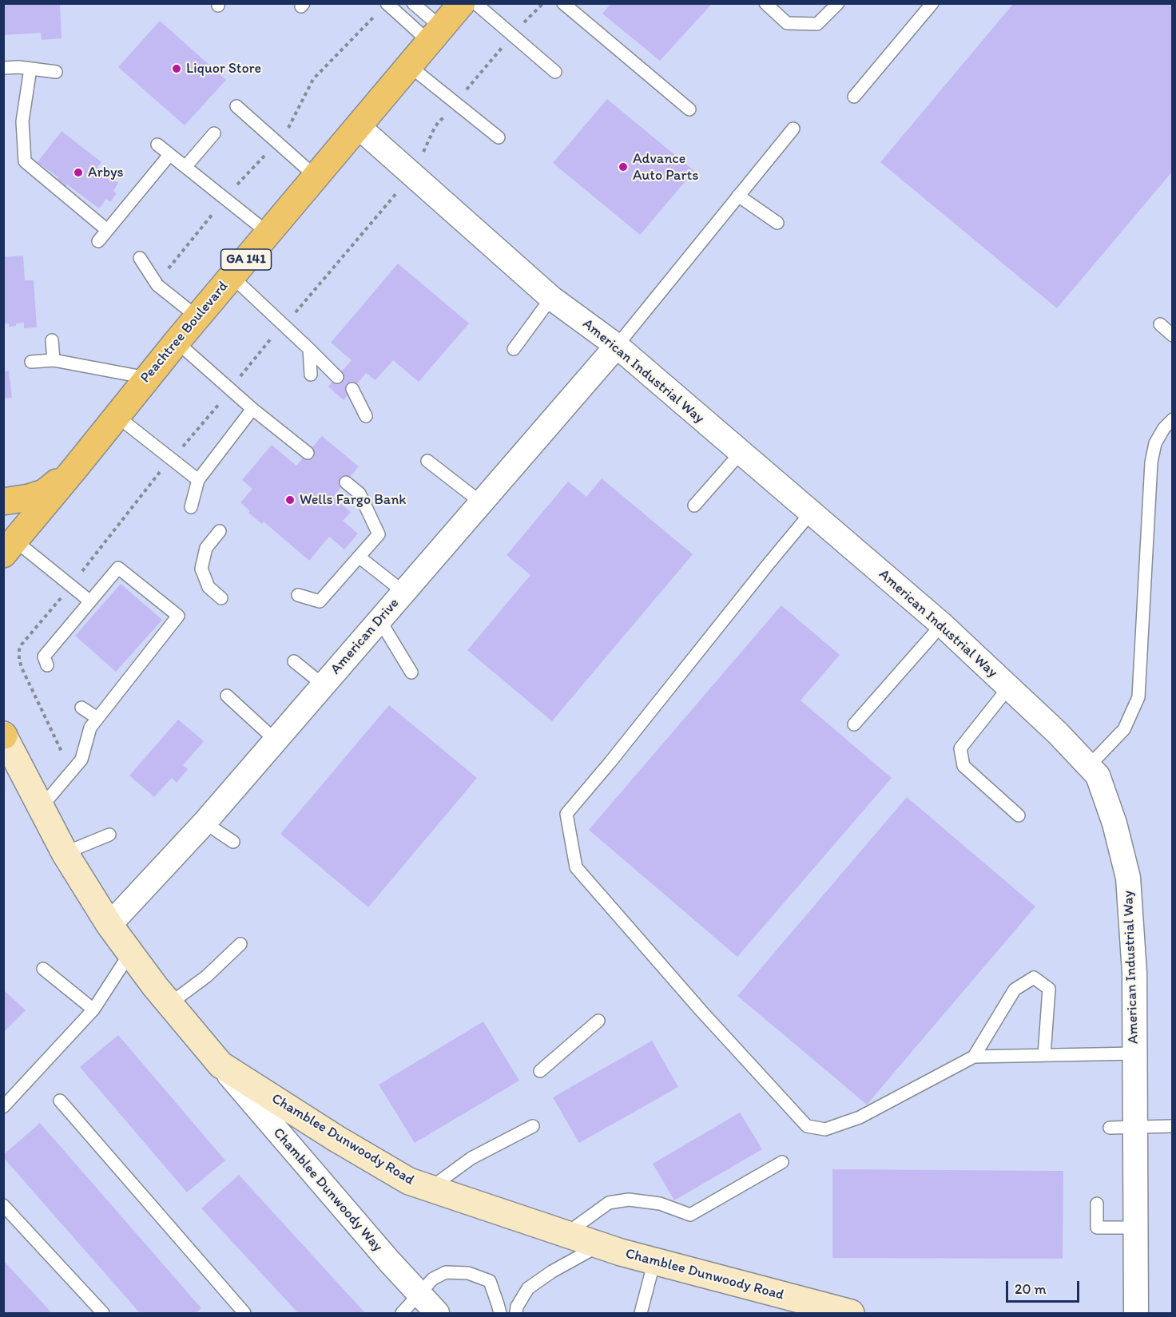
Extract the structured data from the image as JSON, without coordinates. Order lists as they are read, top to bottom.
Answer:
{
  "streets": {
    "highway": ["GA 141", "Peachtree Boulevard"],
    "street": [
      "American Industrial Way",
      "American Drive",
      "Chamblee Dunwoody Road",
      "Chamblee Dunwoody Way"
    ]
  },
  "crossings": [
    ["Peachtree Boulevard", "American Industrial Way"],
    ["American Industrial Way", "American Drive"],
    ["American Drive", "Chamblee Dunwoody Road"],
    ["Chamblee Dunwoody Road", "Chamblee Dunwoody Way"]
  ],
  "places": [
    "Liquor Store",
    "Advance Auto Parts",
    "Arbys",
    "Wells Fargo Bank"
  ],
  "scale_bar": "20 m"
}
